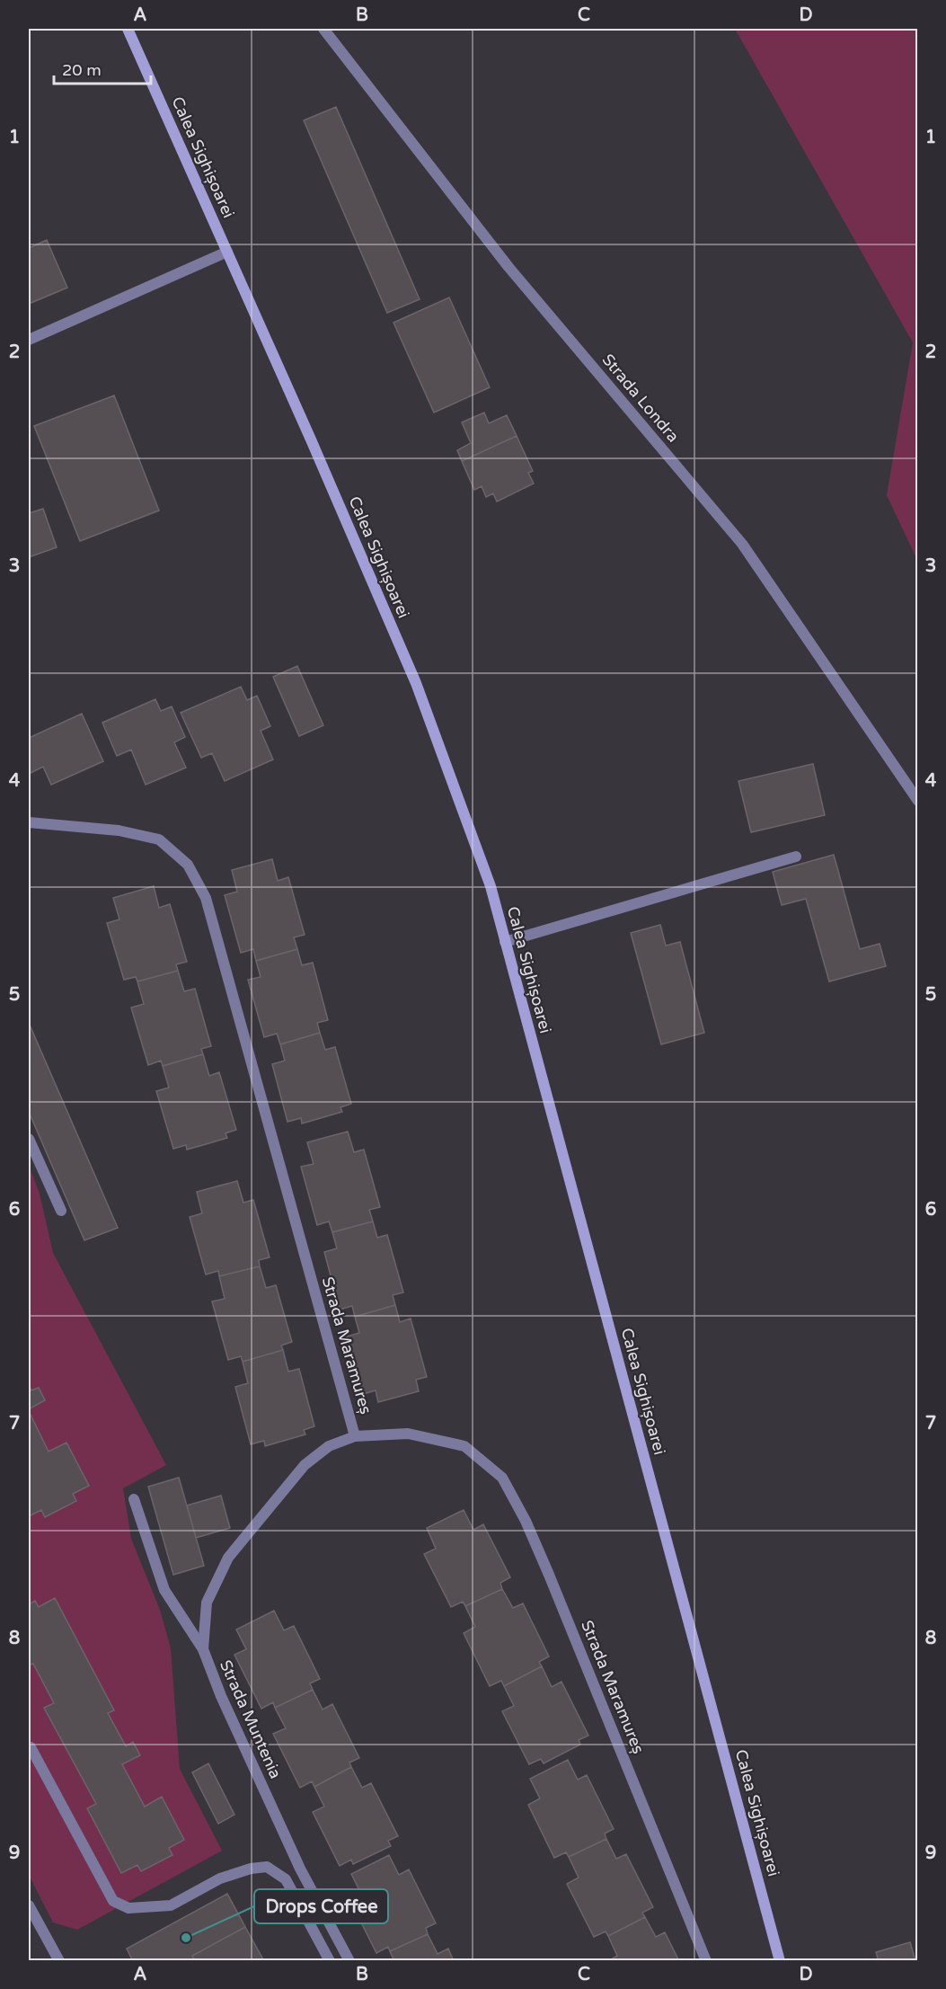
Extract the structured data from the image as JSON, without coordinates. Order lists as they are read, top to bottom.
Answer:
{
  "streets": {
    "main road": ["Calea Sighișoarei"],
    "street": ["Strada Londra", "Strada Maramureș", "Strada Muntenia"]
  },
  "crossings": [
    ["Strada Maramureș", "Strada Muntenia"]
  ],
  "places": ["Drops Coffee"],
  "scale_bar": "20 m",
  "grid": {
    "columns": [
      "A",
      "B",
      "C",
      "D"
    ],
    "rows": [
      "1",
      "2",
      "3",
      "4",
      "5",
      "6",
      "7",
      "8",
      "9"
    ]
  }
}
